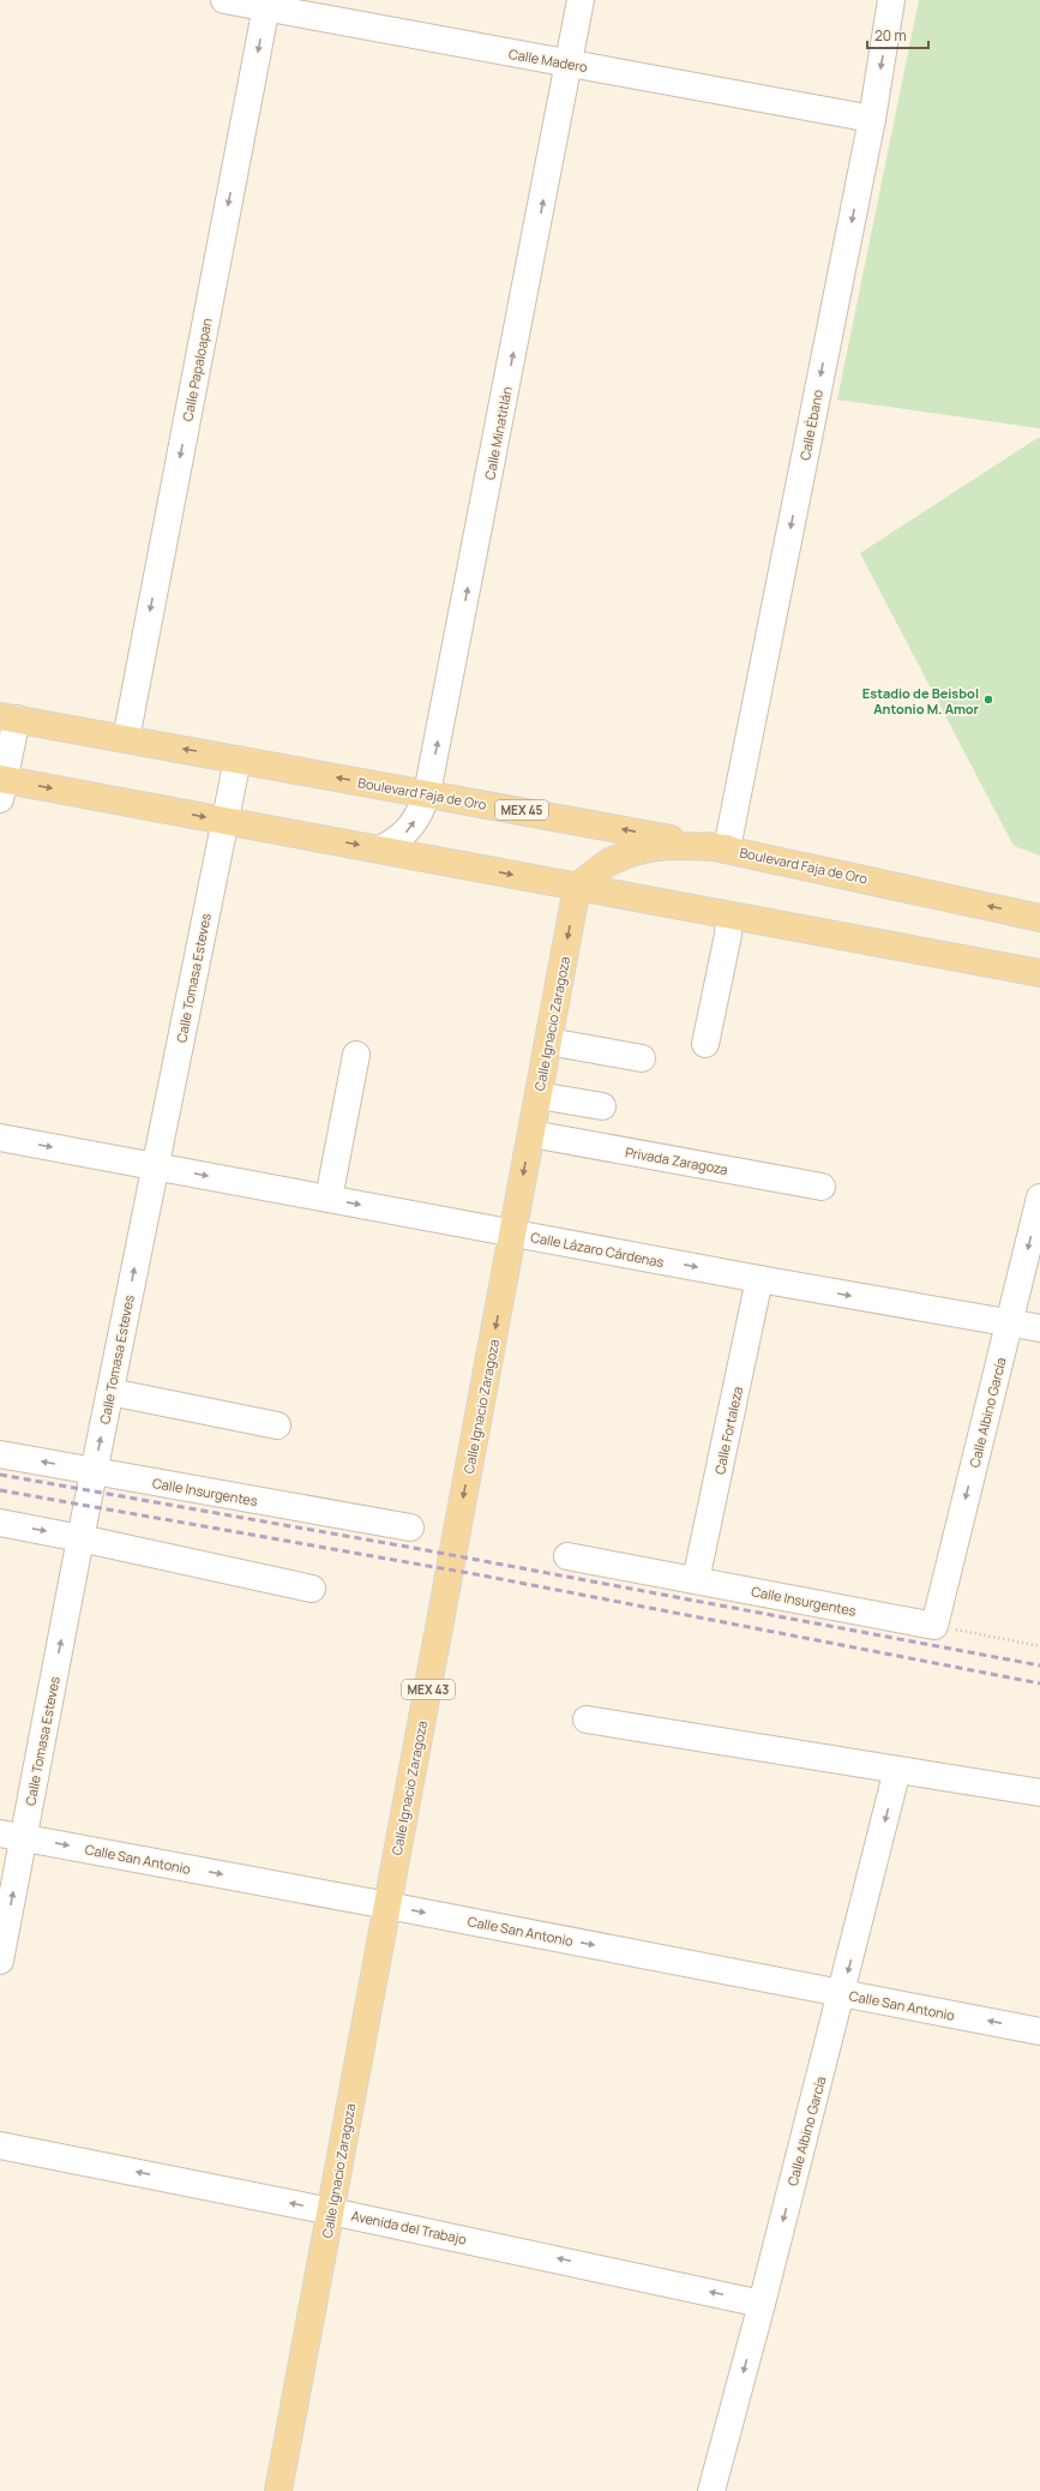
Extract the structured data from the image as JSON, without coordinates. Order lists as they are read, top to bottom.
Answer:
{
  "streets": {
    "main road": [
      "Boulevard Faja de Oro",
      "MEX 45",
      "Calle Ignacio Zaragoza",
      "MEX 43"
    ],
    "street": [
      "Calle Madero",
      "Calle Papaloapan",
      "Calle Ébano",
      "Calle Minatitlán",
      "Calle Tomasa Esteves",
      "Privada Zaragoza",
      "Calle Lázaro Cárdenas",
      "Calle Albino García",
      "Calle Fortaleza",
      "Calle Insurgentes",
      "Calle San Antonio",
      "Avenida del Trabajo"
    ]
  },
  "crossings": [
    ["Calle Madero", "Calle Papaloapan"],
    ["Calle Madero", "Calle Ébano"],
    ["Calle Madero", "Calle Minatitlán"],
    ["Calle Papaloapan", "Boulevard Faja de Oro"],
    ["Calle Ébano", "Boulevard Faja de Oro"],
    ["Calle Minatitlán", "Boulevard Faja de Oro"],
    ["Boulevard Faja de Oro", "Calle Tomasa Esteves"],
    ["Calle Tomasa Esteves", "Calle Lázaro Cárdenas"],
    ["Calle Tomasa Esteves", "Calle Insurgentes"],
    ["Calle Tomasa Esteves", "Calle San Antonio"],
    ["Calle Ignacio Zaragoza", "Privada Zaragoza"],
    ["Calle Ignacio Zaragoza", "Calle Lázaro Cárdenas"],
    ["Calle Ignacio Zaragoza", "Calle San Antonio"],
    ["Calle Ignacio Zaragoza", "Avenida del Trabajo"],
    ["Calle Lázaro Cárdenas", "Calle Albino García"],
    ["Calle Lázaro Cárdenas", "Calle Fortaleza"],
    ["Calle Albino García", "Calle Insurgentes"],
    ["Calle Albino García", "Calle San Antonio"],
    ["Calle Albino García", "Avenida del Trabajo"],
    ["Calle Fortaleza", "Calle Insurgentes"]
  ],
  "one_way": [
    "Calle Papaloapan",
    "Calle Ébano",
    "Calle Minatitlán",
    "Calle Tomasa Esteves",
    "Calle Ignacio Zaragoza",
    "Calle Albino García",
    "Avenida del Trabajo"
  ],
  "places": ["Estadio de Beisbol Antonio M. Amor"],
  "scale_bar": "20 m"
}
